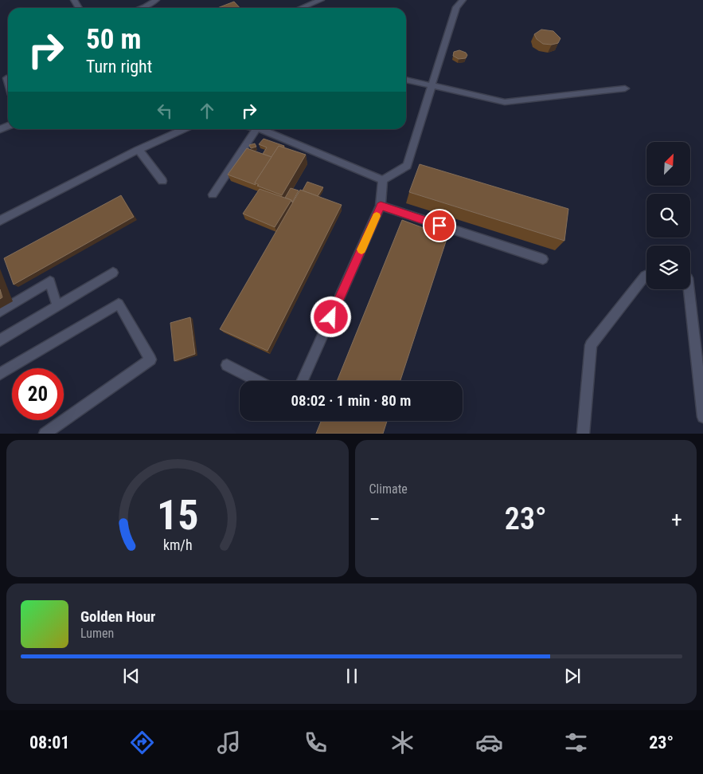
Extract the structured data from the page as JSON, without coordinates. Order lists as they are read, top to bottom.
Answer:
{
  "north": "top right",
  "page": {
    "turn": ["50 m", "Turn right"],
    "limit": "20",
    "trip": "08:02 · 1 min · 80 m",
    "tile": "Climate",
    "heat": ["−", "23°", "+"],
    "song": ["Golden Hour", "Lumen"],
    "tabs": ["08:01", "23°"],
    "gauge": ["15", "km/h"]
  }
}
